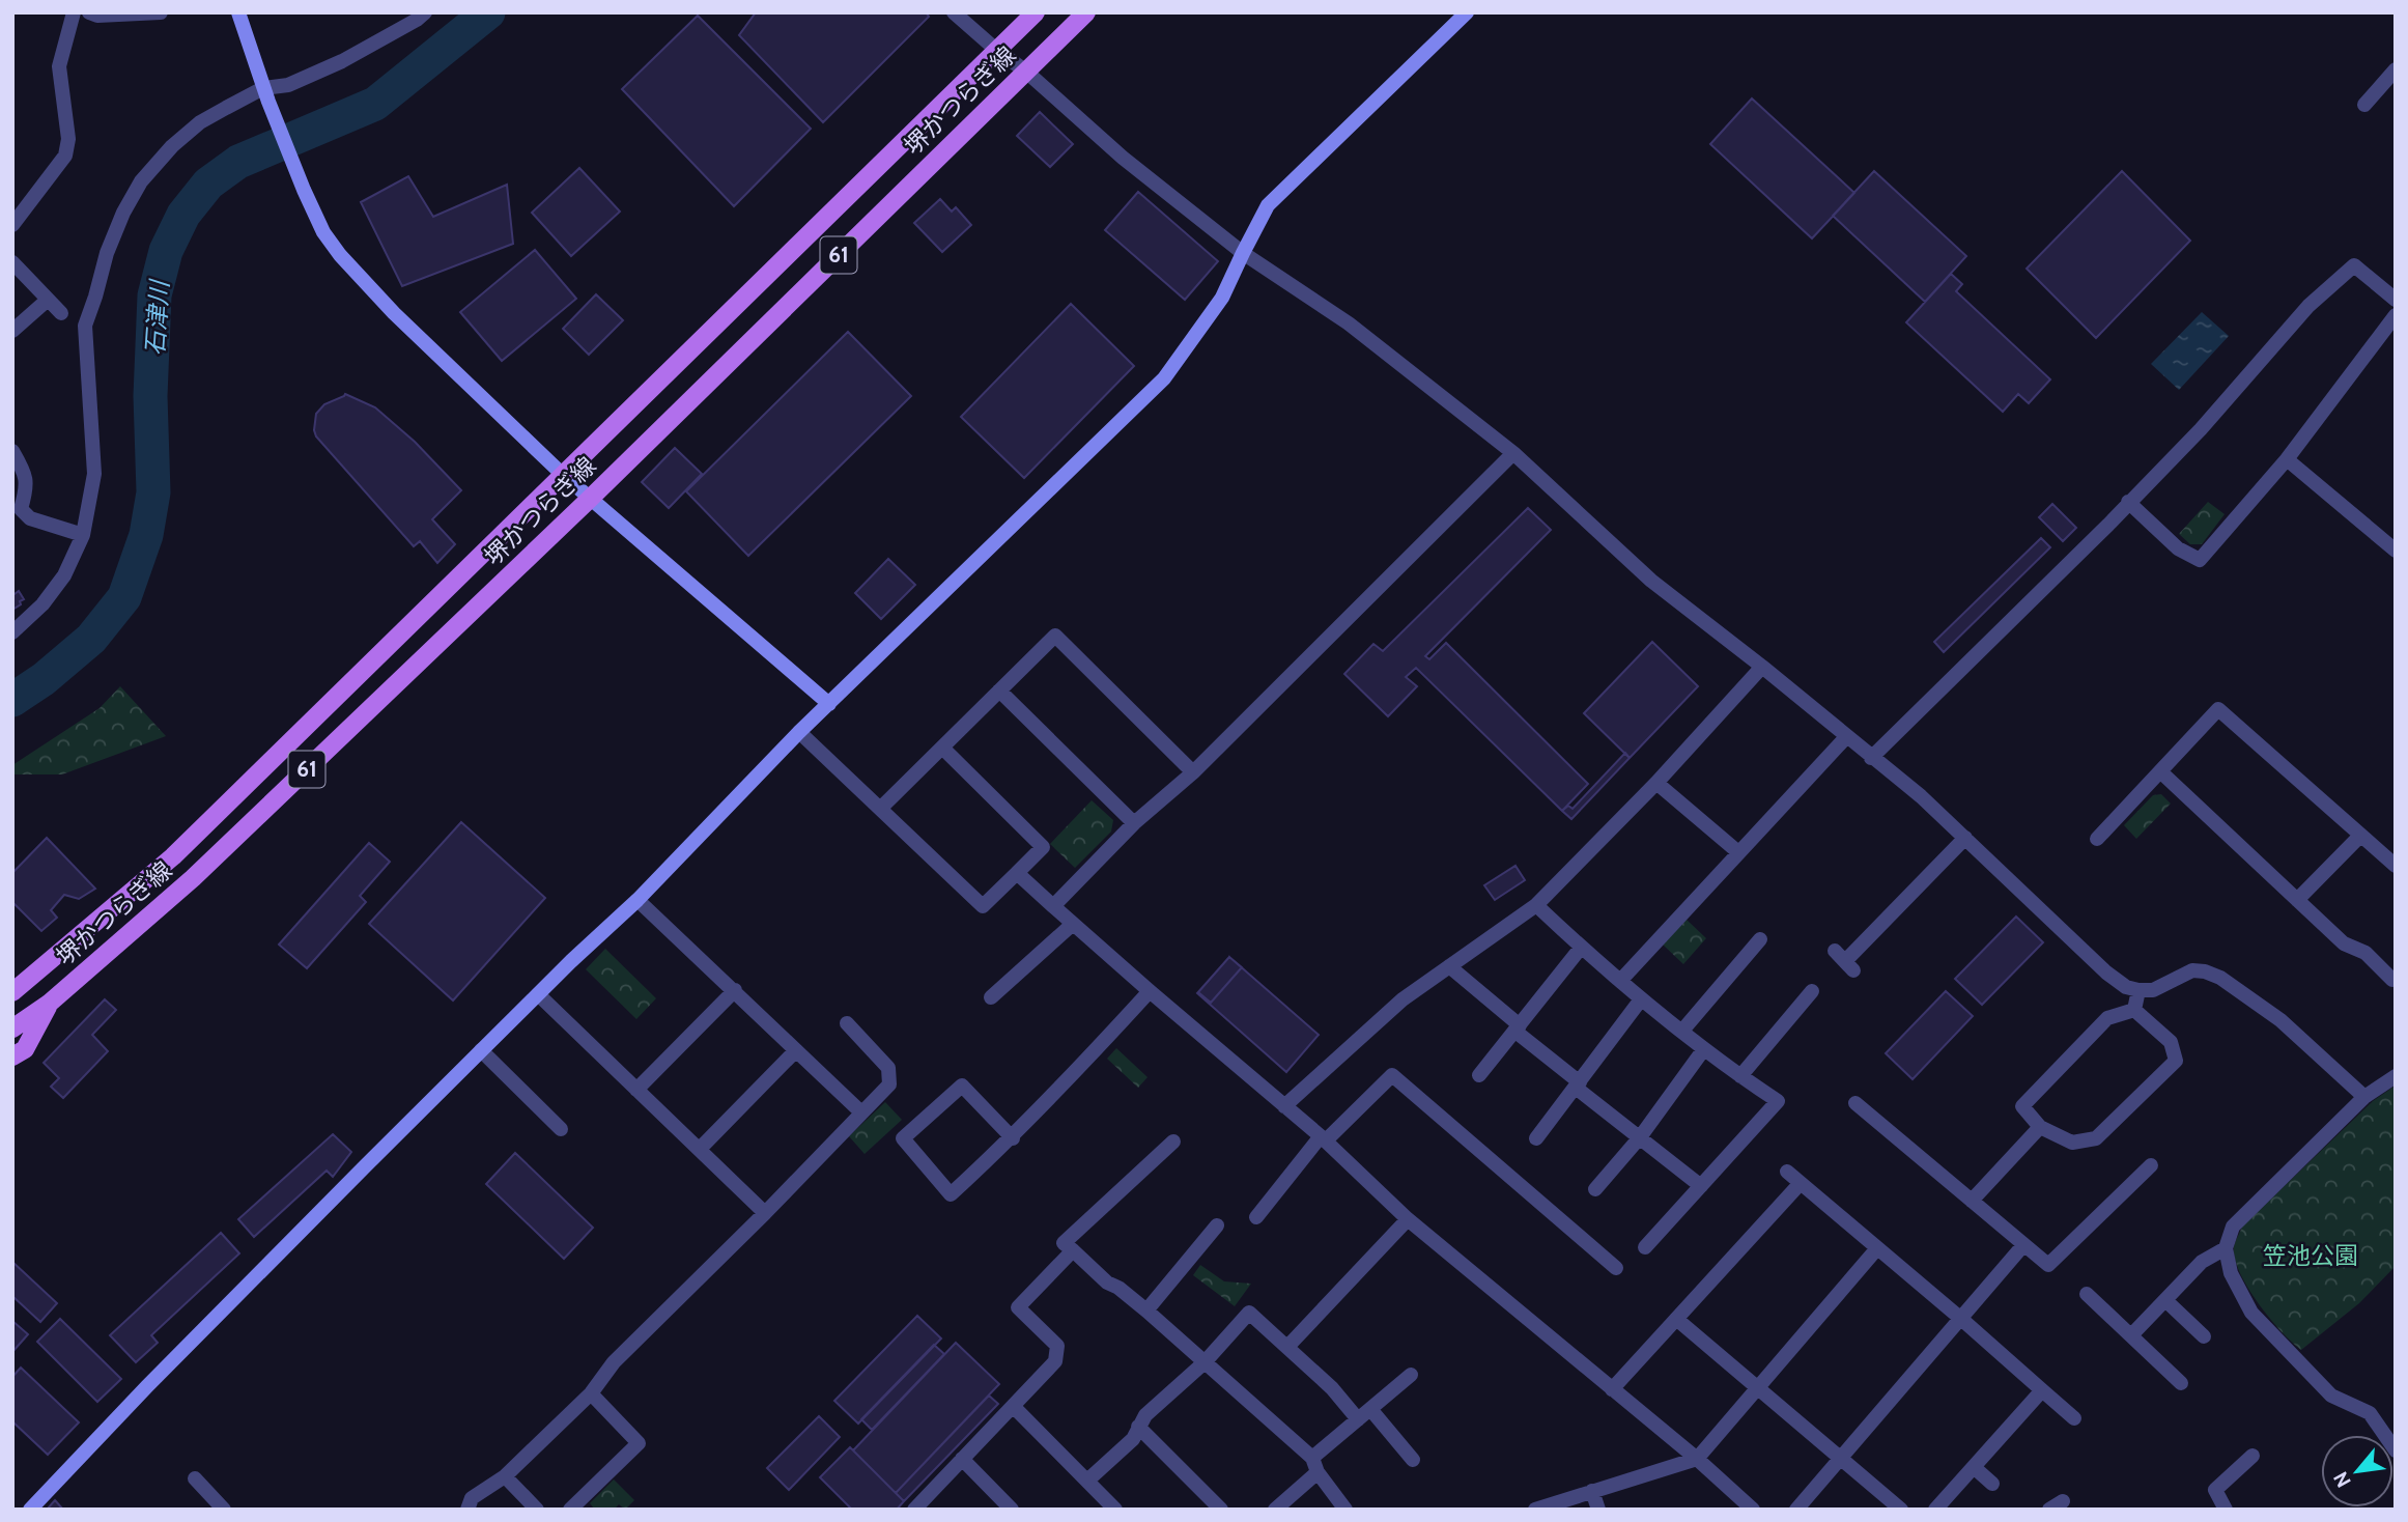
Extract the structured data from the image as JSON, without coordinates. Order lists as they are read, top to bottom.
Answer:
{
  "streets": {
    "main road": ["堺かつらぎ線", "61"]
  },
  "water": ["石津川"],
  "parks": ["笠池公園"],
  "north": "bottom left"
}
